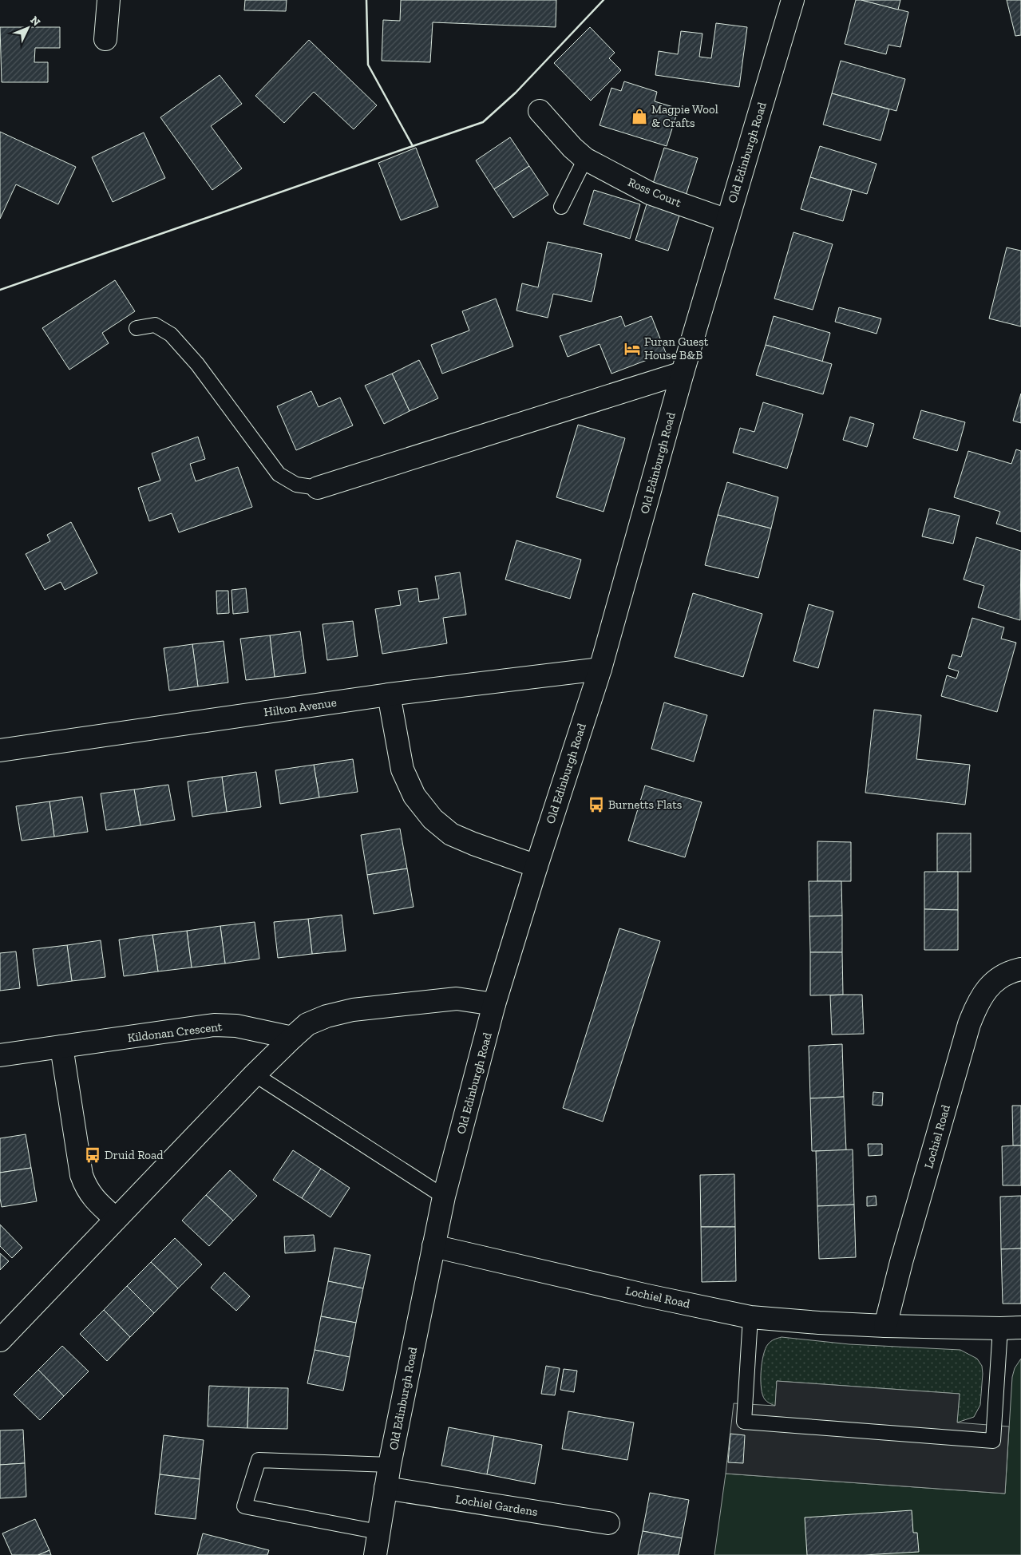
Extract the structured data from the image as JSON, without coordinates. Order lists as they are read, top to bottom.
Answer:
{
  "streets": {
    "street": [
      "Old Edinburgh Road",
      "Ross Court",
      "Hilton Avenue",
      "Kildonan Crescent",
      "Lochiel Road",
      "Lochiel Gardens"
    ]
  },
  "crossings": [
    ["Old Edinburgh Road", "Ross Court"],
    ["Old Edinburgh Road", "Hilton Avenue"],
    ["Old Edinburgh Road", "Lochiel Road"],
    ["Old Edinburgh Road", "Lochiel Gardens"]
  ],
  "places": {
    "shop": ["Magpie Wool & Crafts"],
    "hotel": ["Furan Guest House B&B"],
    "bus stop": ["Burnetts Flats", "Druid Road"]
  },
  "north": "top right"
}
